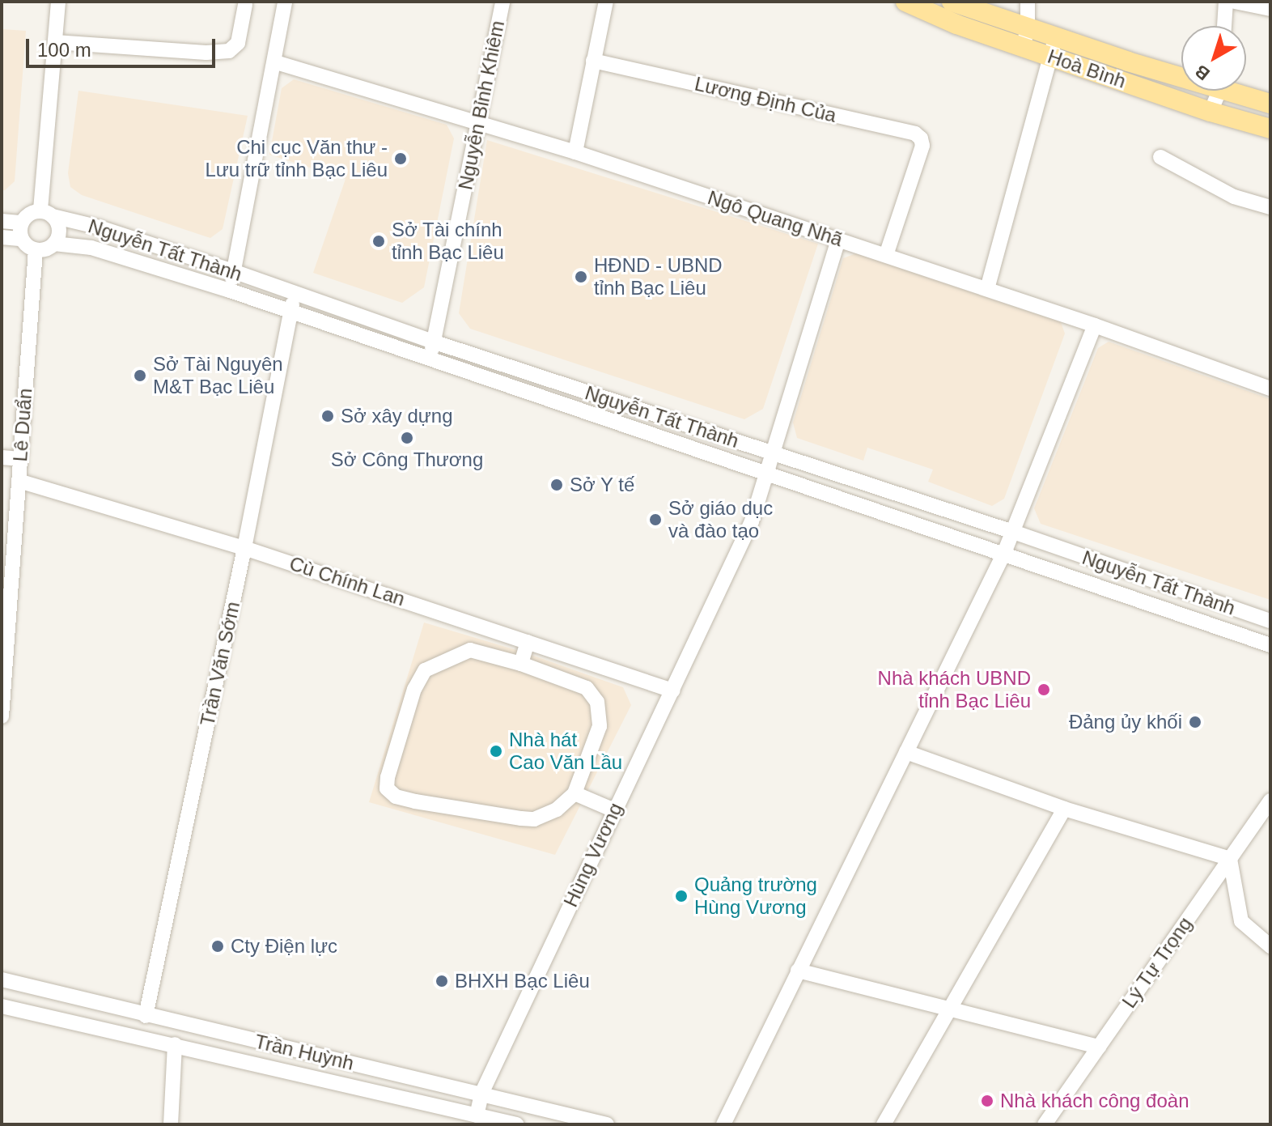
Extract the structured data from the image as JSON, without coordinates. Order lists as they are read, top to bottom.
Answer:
{
  "streets": {
    "main road": ["Hoà Bình"],
    "street": [
      "Lương Định Của",
      "Nguyễn Bỉnh Khiêm",
      "Ngô Quang Nhã",
      "Nguyễn Tất Thành",
      "Lê Duẩn",
      "Cù Chính Lan",
      "Trần Văn Sớm",
      "Hùng Vương",
      "Lý Tự Trọng",
      "Trần Huỳnh"
    ]
  },
  "crossings": [
    ["Lương Định Của", "Ngô Quang Nhã"],
    ["Nguyễn Bỉnh Khiêm", "Ngô Quang Nhã"],
    ["Nguyễn Bỉnh Khiêm", "Nguyễn Tất Thành"],
    ["Ngô Quang Nhã", "Hùng Vương"],
    ["Nguyễn Tất Thành", "Lê Duẩn"],
    ["Nguyễn Tất Thành", "Trần Văn Sớm"],
    ["Nguyễn Tất Thành", "Hùng Vương"],
    ["Lê Duẩn", "Cù Chính Lan"],
    ["Cù Chính Lan", "Trần Văn Sớm"],
    ["Cù Chính Lan", "Hùng Vương"],
    ["Trần Văn Sớm", "Trần Huỳnh"],
    ["Hùng Vương", "Trần Huỳnh"]
  ],
  "places": [
    "Chi cục Văn thư - Lưu trữ tỉnh Bạc Liêu",
    "Sở Tài chính tỉnh Bạc Liêu",
    "HĐND - UBND tỉnh Bạc Liêu",
    "Sở Tài Nguyên M&T Bạc Liêu",
    "Sở xây dựng",
    "Sở Công Thương",
    "Sở Y tế",
    "Sở giáo dục và đào tạo",
    "Nhà khách UBND tỉnh Bạc Liêu",
    "Đảng ủy khối",
    "Nhà hát Cao Văn Lầu",
    "Quảng trường Hùng Vương",
    "Cty Điện lực",
    "BHXH Bạc Liêu",
    "Nhà khách công đoàn"
  ],
  "scale_bar": "100 m",
  "north": "bottom left"
}
